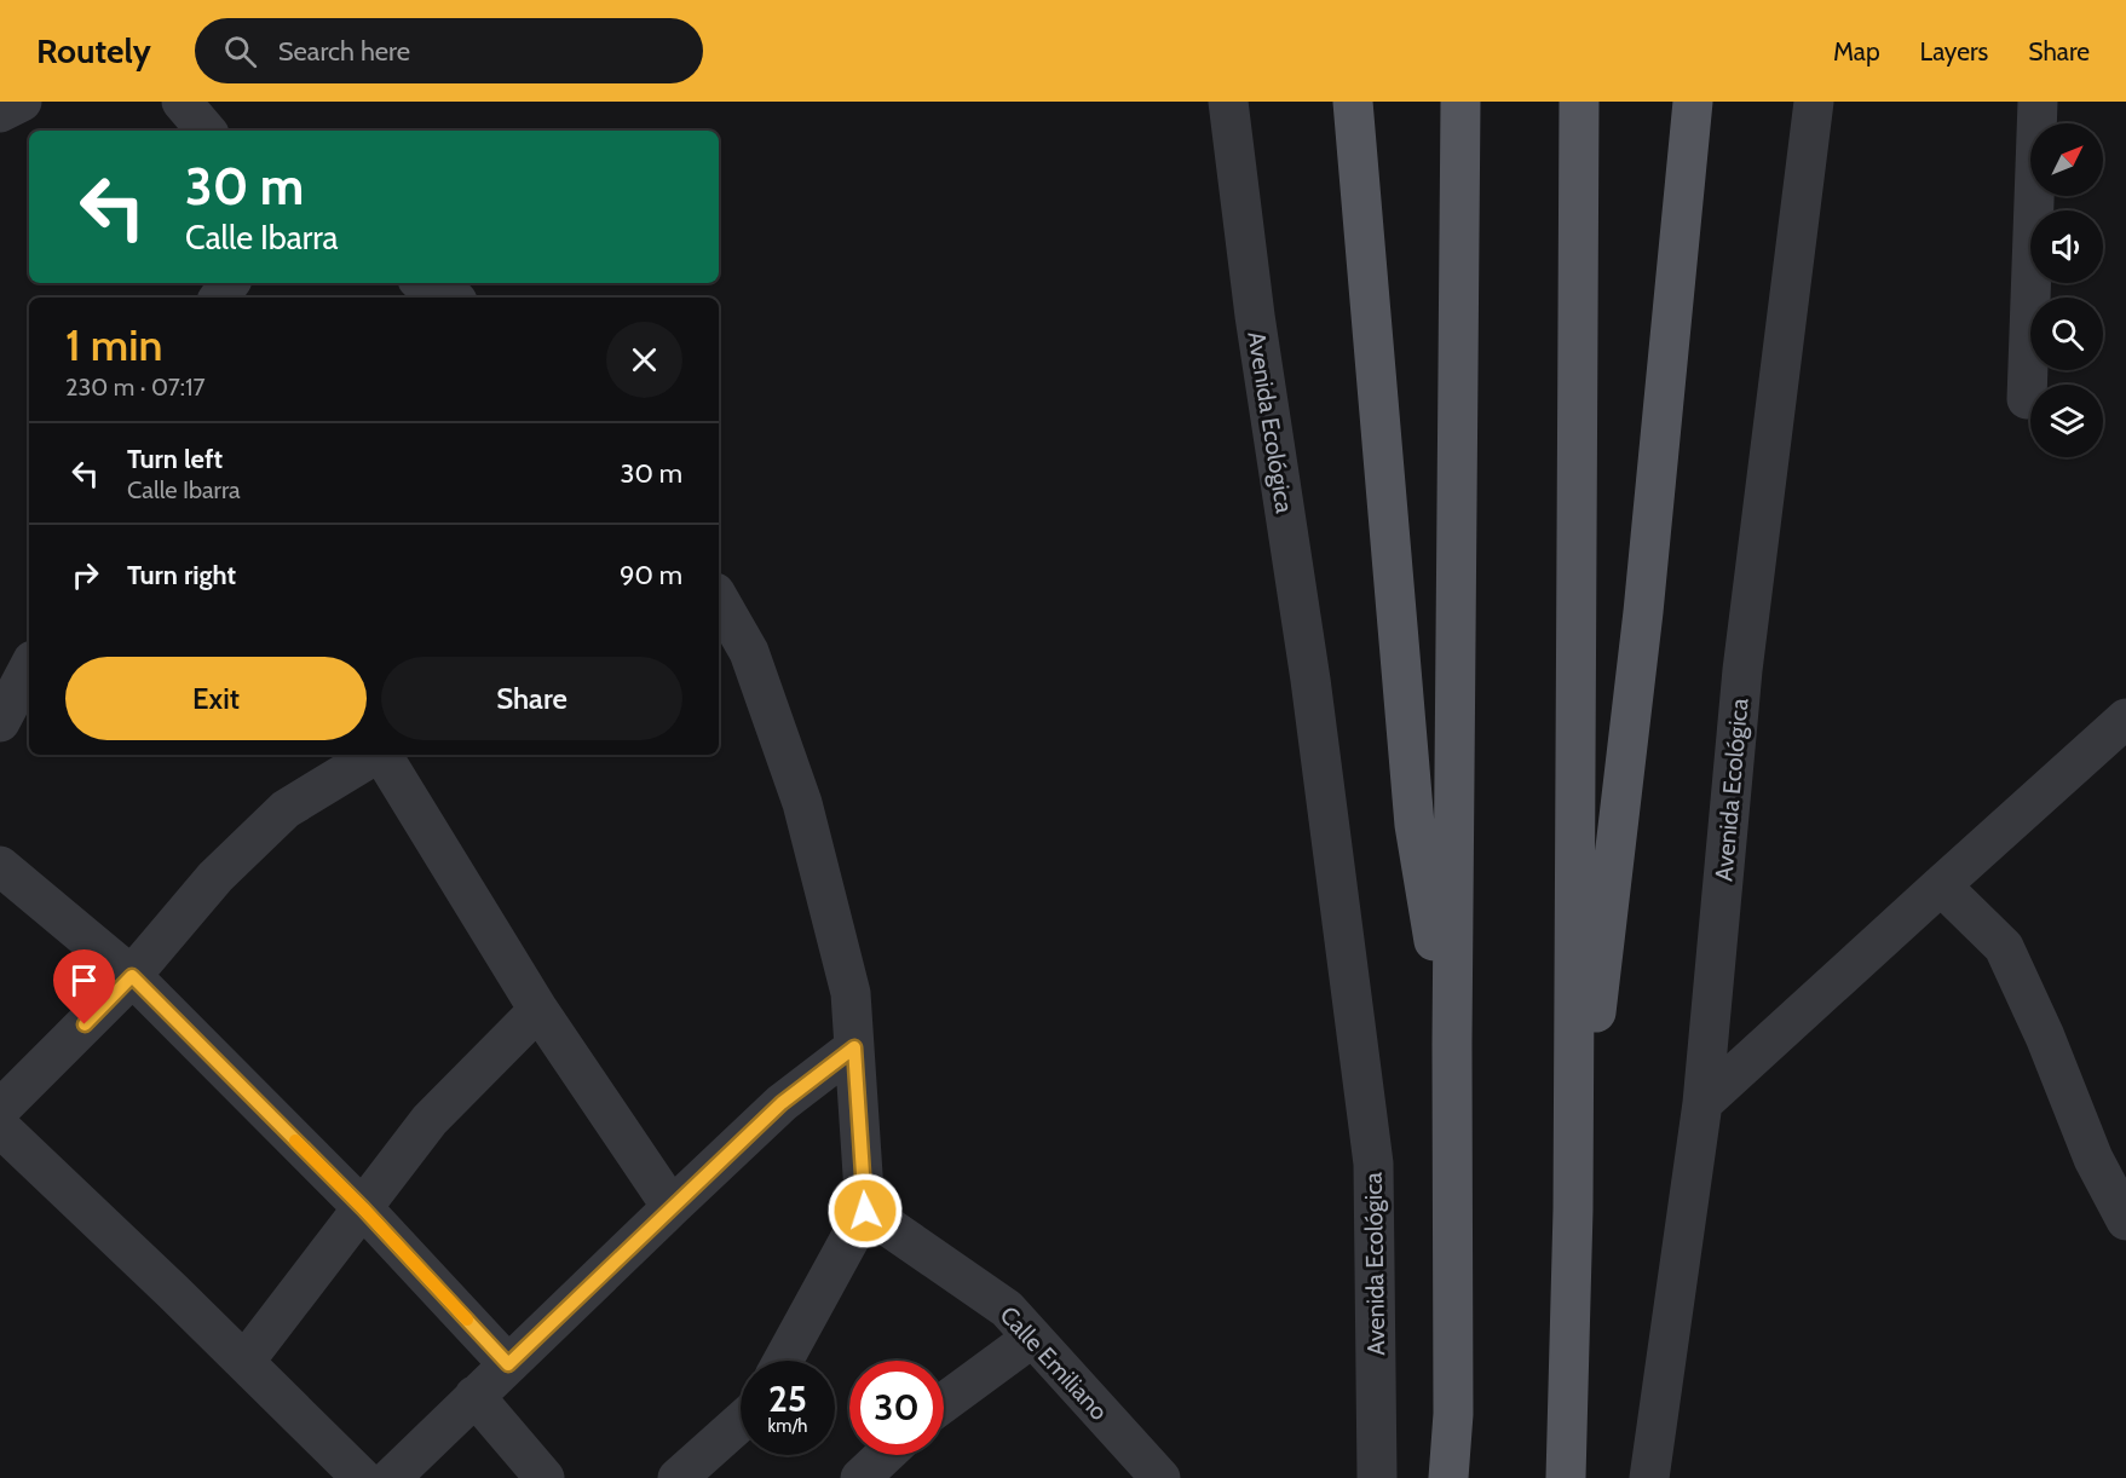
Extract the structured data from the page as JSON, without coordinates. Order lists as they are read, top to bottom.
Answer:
{
  "streets": {
    "street": ["Avenida Ecológica", "Calle Emiliano"]
  },
  "north": "top right",
  "page": {
    "header": "Routely",
    "search": "Search here",
    "nav": ["Map", "Layers", "Share"],
    "turn": ["30 m", "Calle Ibarra"],
    "heading": ["1 min", "230 m · 07:17"],
    "list": [
      {
        "name": "Turn left",
        "note": "Calle Ibarra",
        "value": "30 m"
      },
      {
        "name": "Turn right",
        "value": "90 m"
      }
    ],
    "buttons": ["Exit", "Share"],
    "speed": "25 km/h",
    "limit": "30"
  }
}
